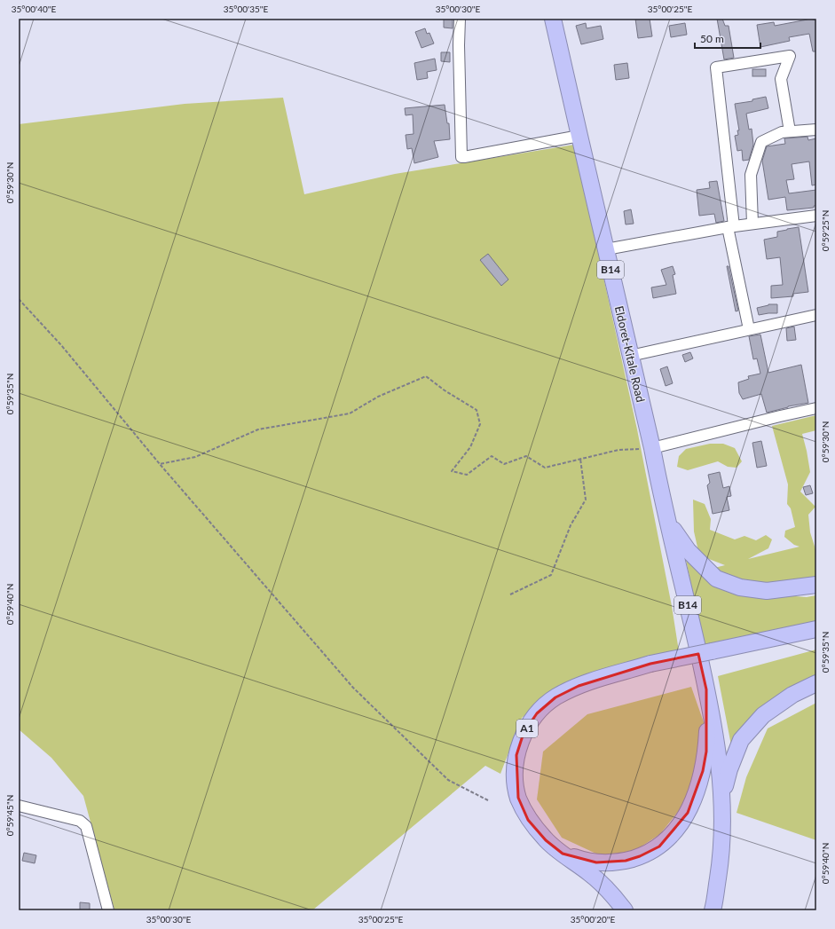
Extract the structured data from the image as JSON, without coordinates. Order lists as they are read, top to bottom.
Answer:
{
  "streets": {
    "highway": ["B14", "Eldoret-Kitale Road", "A1"]
  },
  "crossings": [
    ["Eldoret-Kitale Road", "A1"]
  ],
  "scale_bar": "50 m",
  "coordinates": [
    "35°00'40\"E",
    "35°00'35\"E",
    "35°00'30\"E",
    "35°00'25\"E",
    "0°59'30\"N",
    "0°59'25\"N",
    "0°59'35\"N",
    "0°59'40\"N",
    "0°59'45\"N",
    "35°00'20\"E"
  ]
}
